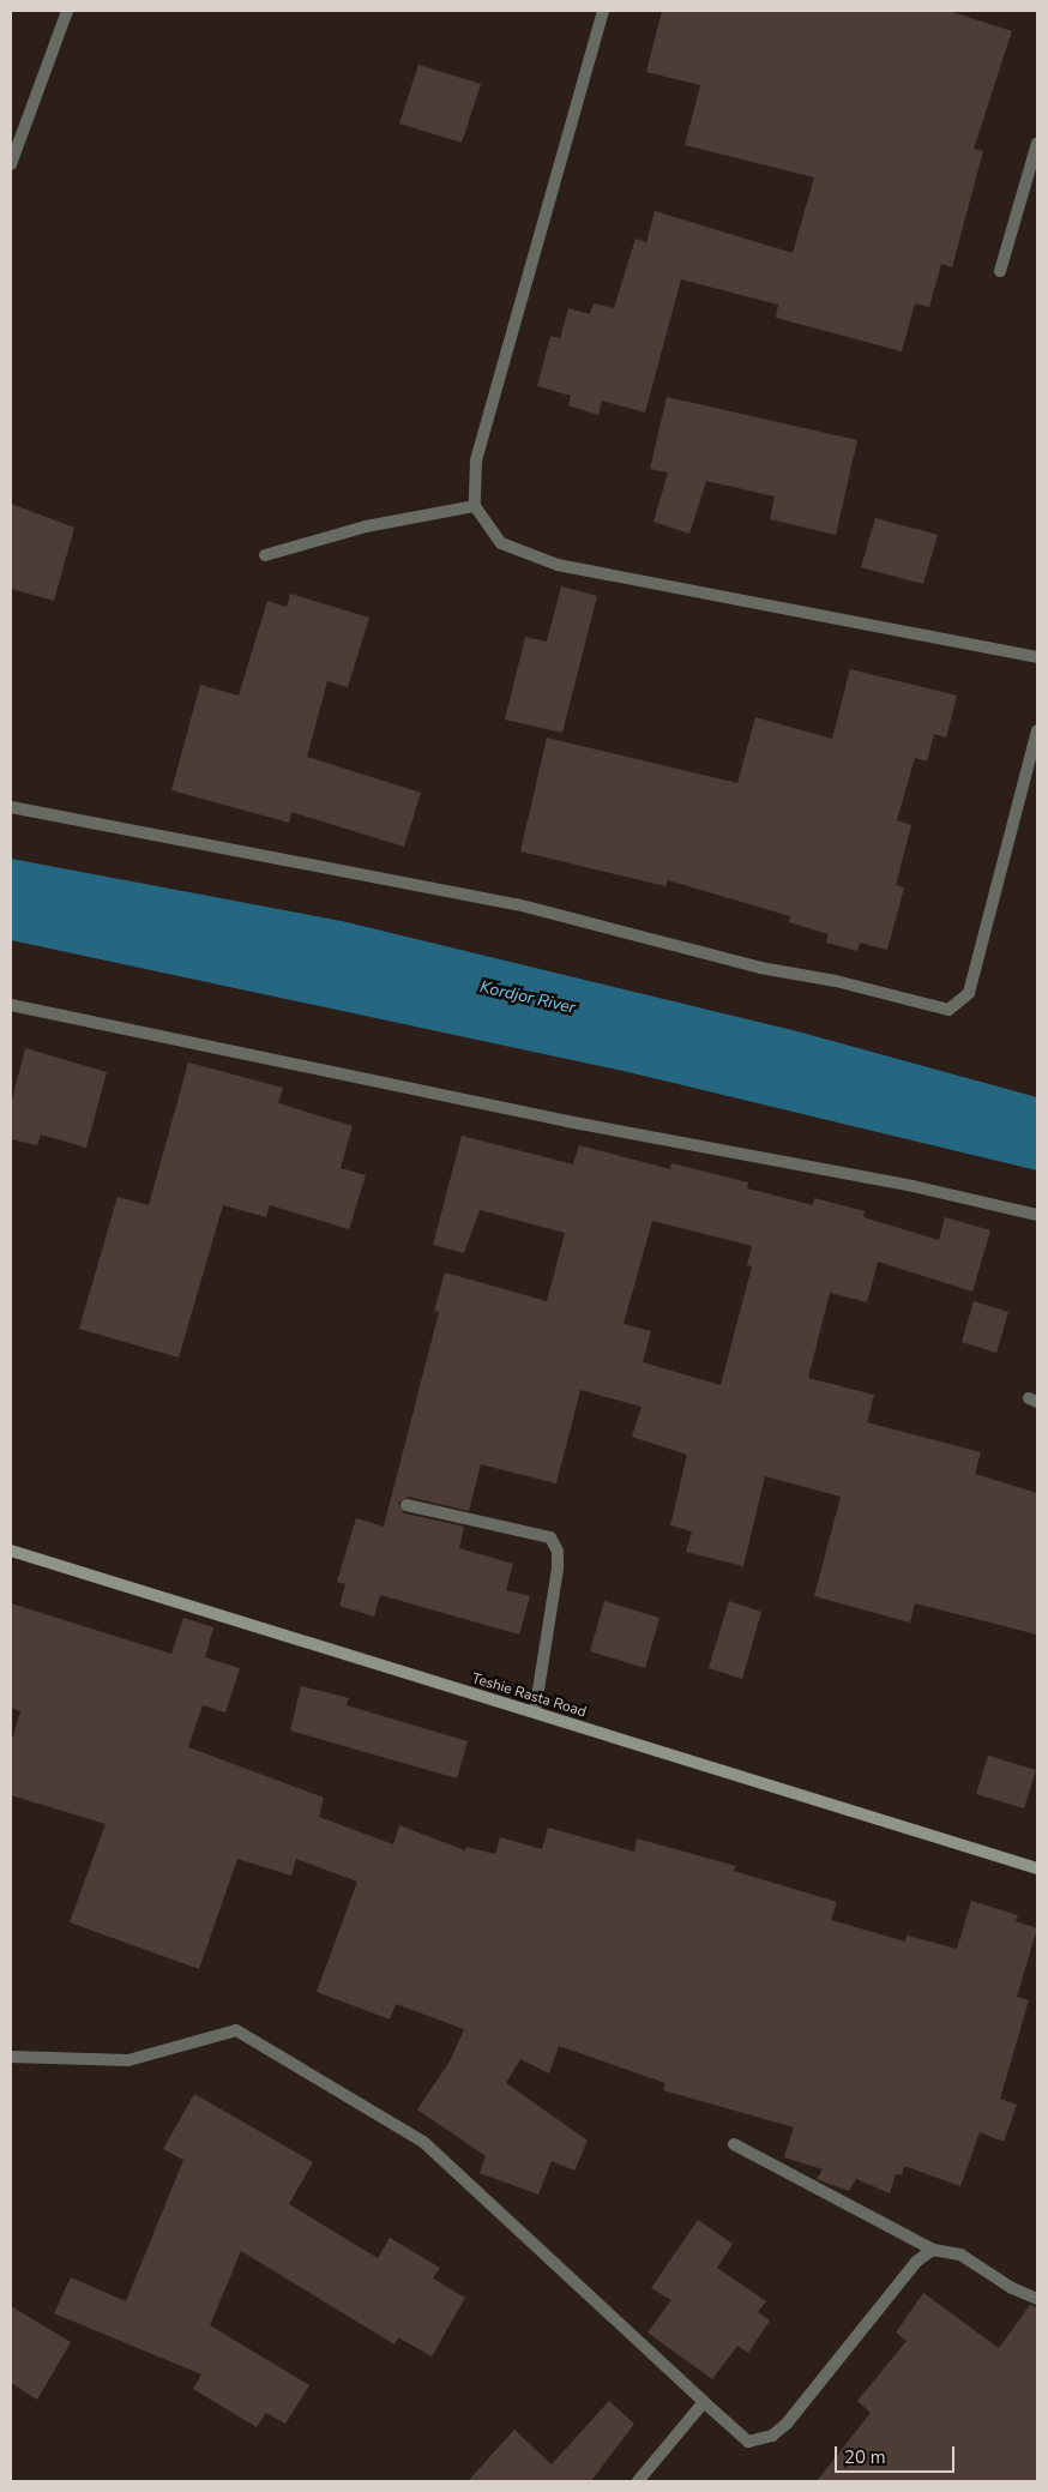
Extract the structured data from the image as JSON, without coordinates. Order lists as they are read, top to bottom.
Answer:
{
  "streets": {
    "main road": ["Teshie Rasta Road"]
  },
  "water": ["Kordjor River"],
  "scale_bar": "20 m"
}
